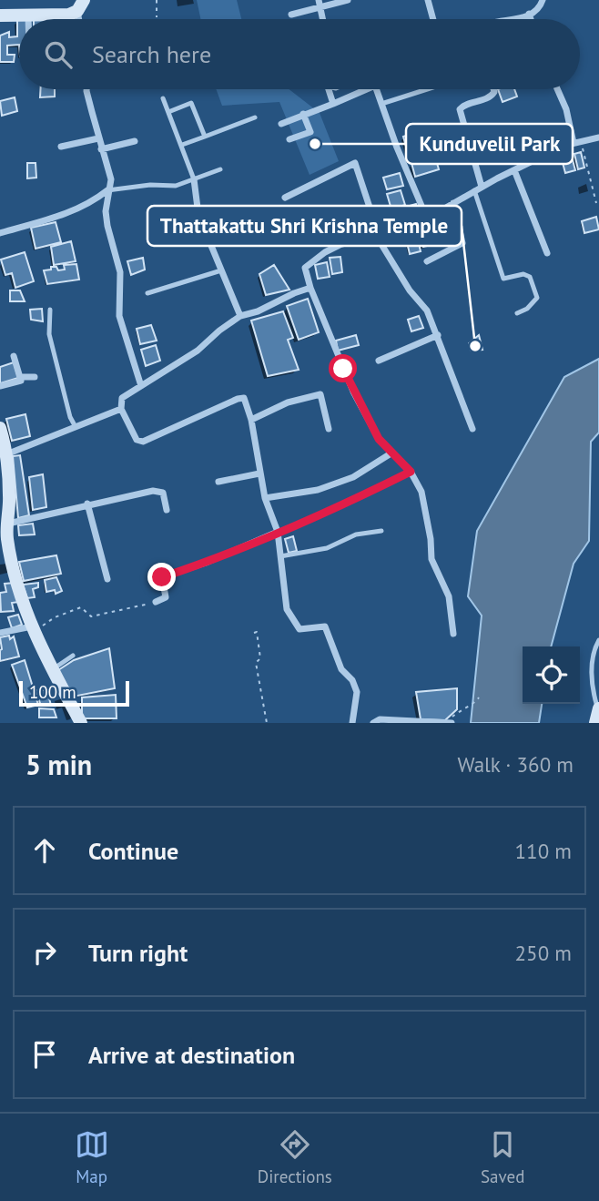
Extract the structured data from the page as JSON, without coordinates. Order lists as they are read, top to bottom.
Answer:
{
  "places": ["Kunduvelil Park", "Thattakattu Shri Krishna Temple"],
  "scale_bar": "100 m",
  "page": {
    "search": "Search here",
    "scale": "100 m",
    "heading": ["5 min", "Walk · 360 m"],
    "list": [
      ["Continue", "110 m"],
      ["Turn right", "250 m"],
      "Arrive at destination"
    ],
    "nav": ["Map", "Directions", "Saved"]
  }
}
